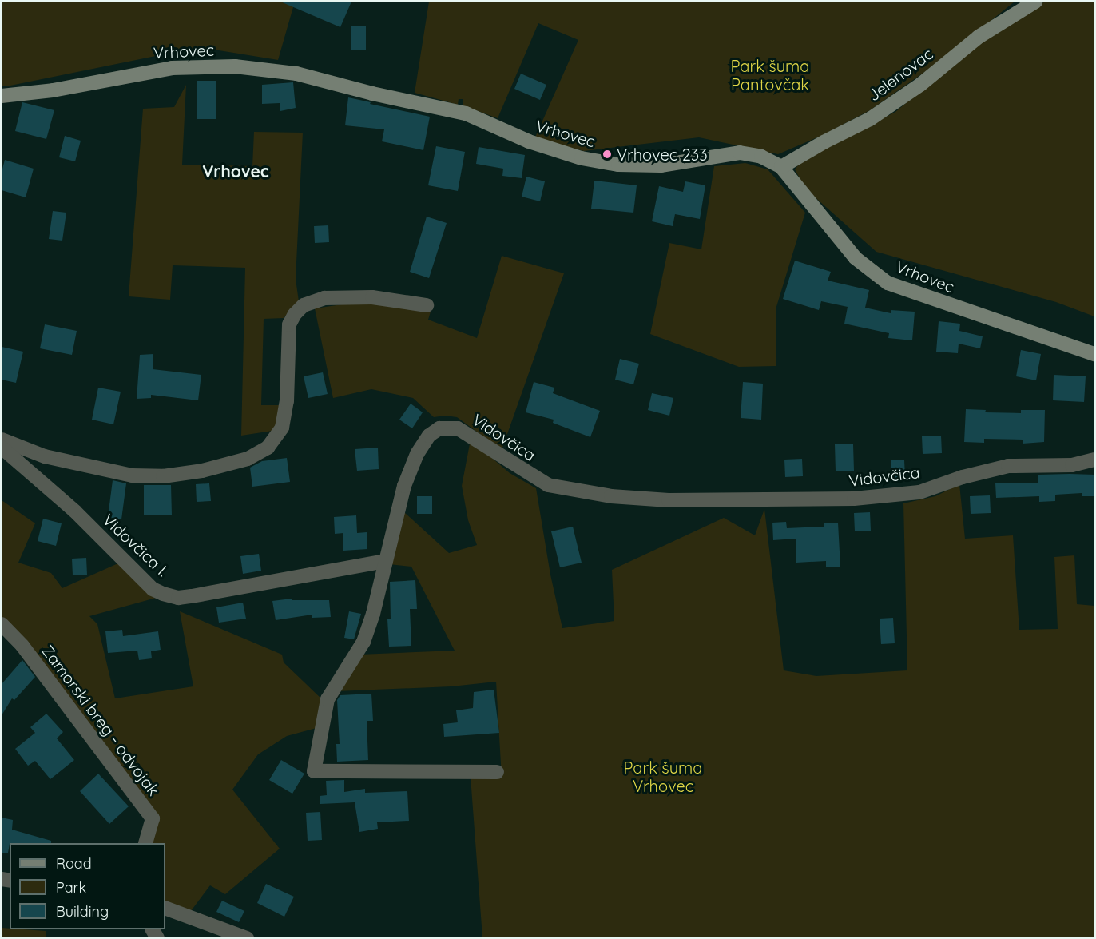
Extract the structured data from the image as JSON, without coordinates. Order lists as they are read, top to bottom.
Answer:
{
  "streets": {
    "street": [
      "Vrhovec",
      "Jelenovac",
      "Vidovčica",
      "Vidovčica I.",
      "Zamorski breg - odvojak"
    ]
  },
  "crossings": [
    ["Vrhovec", "Jelenovac"],
    ["Vidovčica", "Vidovčica I."]
  ],
  "districts": ["Vrhovec"],
  "parks": ["Park šuma Pantovčak", "Park šuma Vrhovec"],
  "places": ["Vrhovec 233"],
  "legend": ["Road", "Park", "Building"]
}
